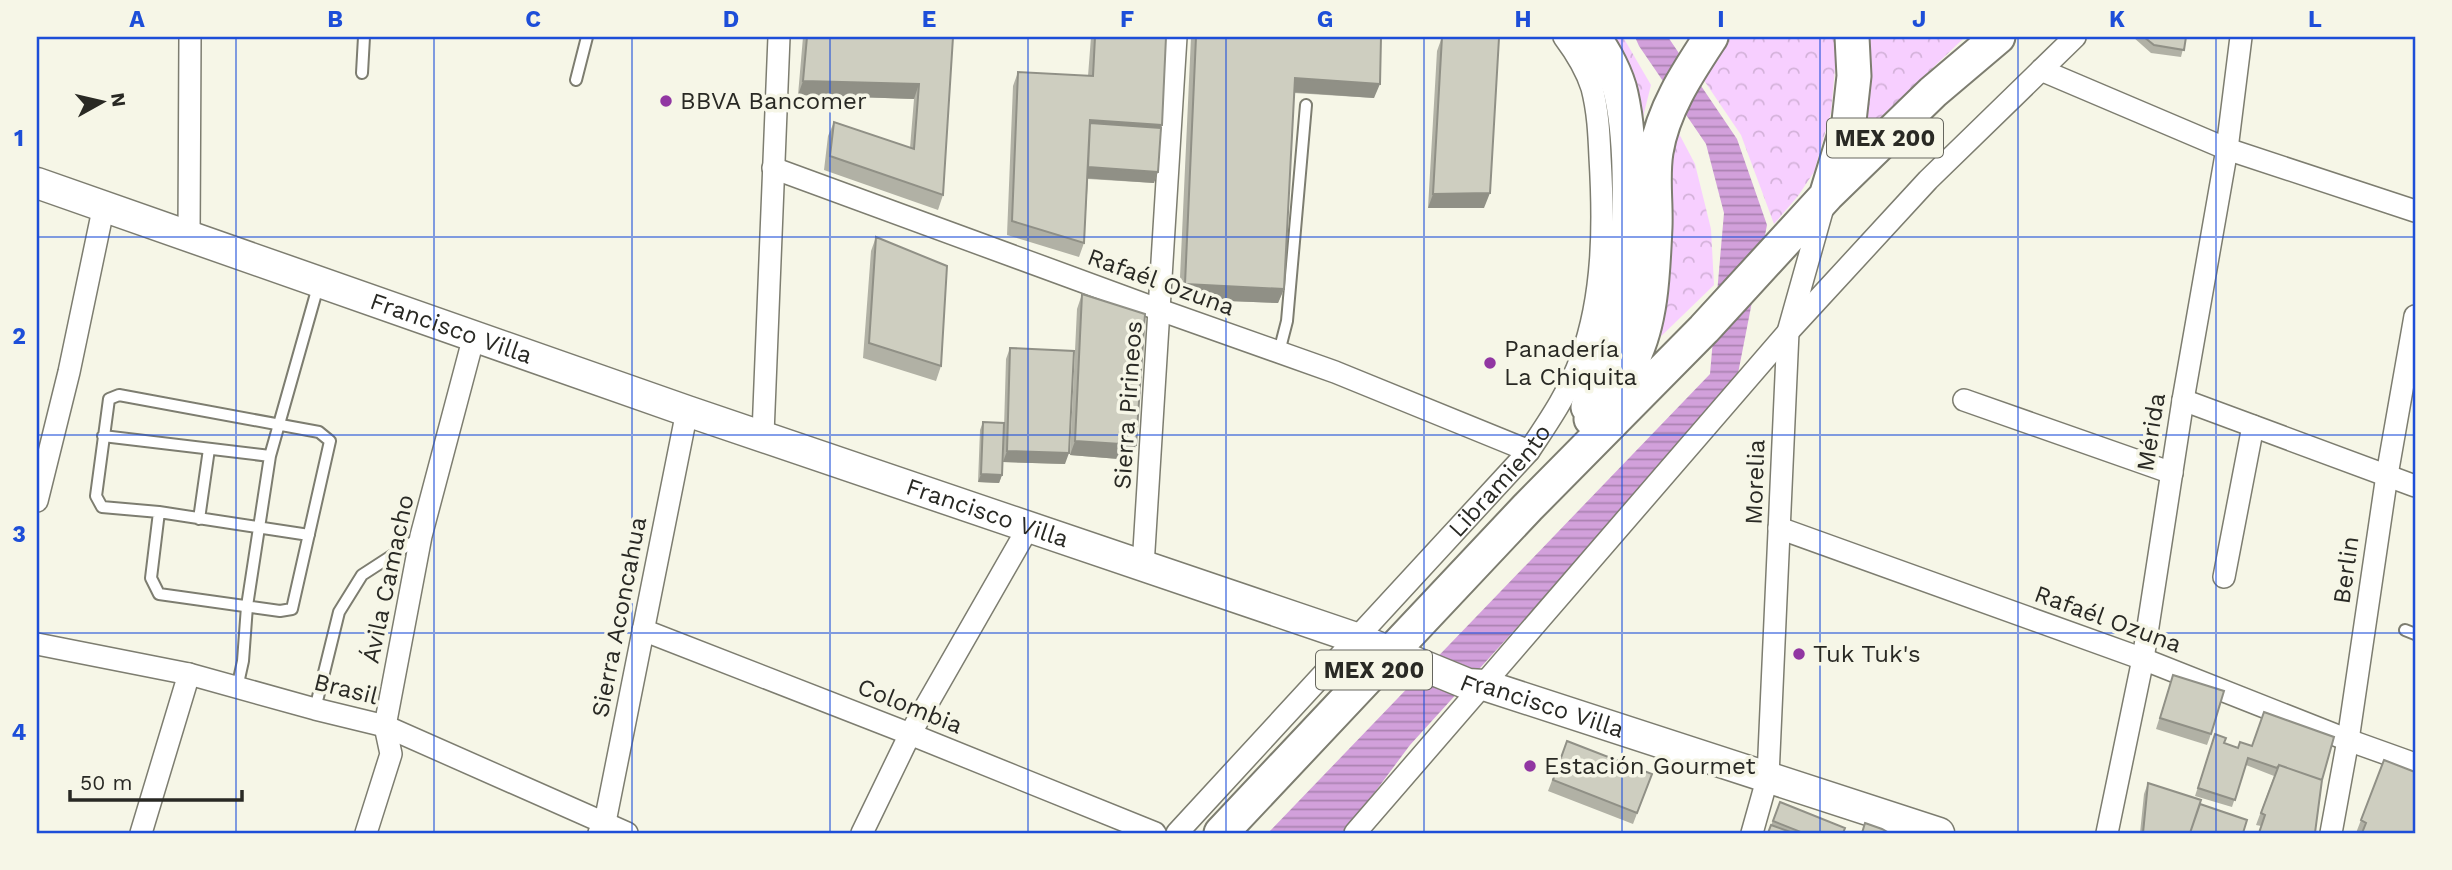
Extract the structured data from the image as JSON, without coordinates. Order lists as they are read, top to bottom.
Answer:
{
  "streets": {
    "main road": ["MEX 200"],
    "street": [
      "Rafaél Ozuna",
      "Francisco Villa",
      "Sierra Pirineos",
      "Mérida",
      "Libramiento",
      "Morelia",
      "Berlin",
      "Ávila Camacho",
      "Sierra Aconcahua",
      "Brasil",
      "Colombia"
    ]
  },
  "crossings": [
    ["MEX 200", "Francisco Villa"],
    ["MEX 200", "Morelia"],
    ["Rafaél Ozuna", "Sierra Pirineos"],
    ["Rafaél Ozuna", "Mérida"],
    ["Rafaél Ozuna", "Libramiento"],
    ["Rafaél Ozuna", "Morelia"],
    ["Rafaél Ozuna", "Berlin"],
    ["Francisco Villa", "Sierra Pirineos"],
    ["Francisco Villa", "Libramiento"],
    ["Francisco Villa", "Morelia"],
    ["Francisco Villa", "Ávila Camacho"],
    ["Francisco Villa", "Sierra Aconcahua"],
    ["Ávila Camacho", "Brasil"],
    ["Sierra Aconcahua", "Brasil"],
    ["Sierra Aconcahua", "Colombia"]
  ],
  "places": [
    "BBVA Bancomer",
    "Panadería La Chiquita",
    "Tuk Tuk's",
    "Estación Gourmet"
  ],
  "scale_bar": "50 m",
  "north": "right",
  "grid": {
    "columns": [
      "A",
      "B",
      "C",
      "D",
      "E",
      "F",
      "G",
      "H",
      "I",
      "J",
      "K",
      "L"
    ],
    "rows": [
      "1",
      "2",
      "3",
      "4"
    ]
  }
}
